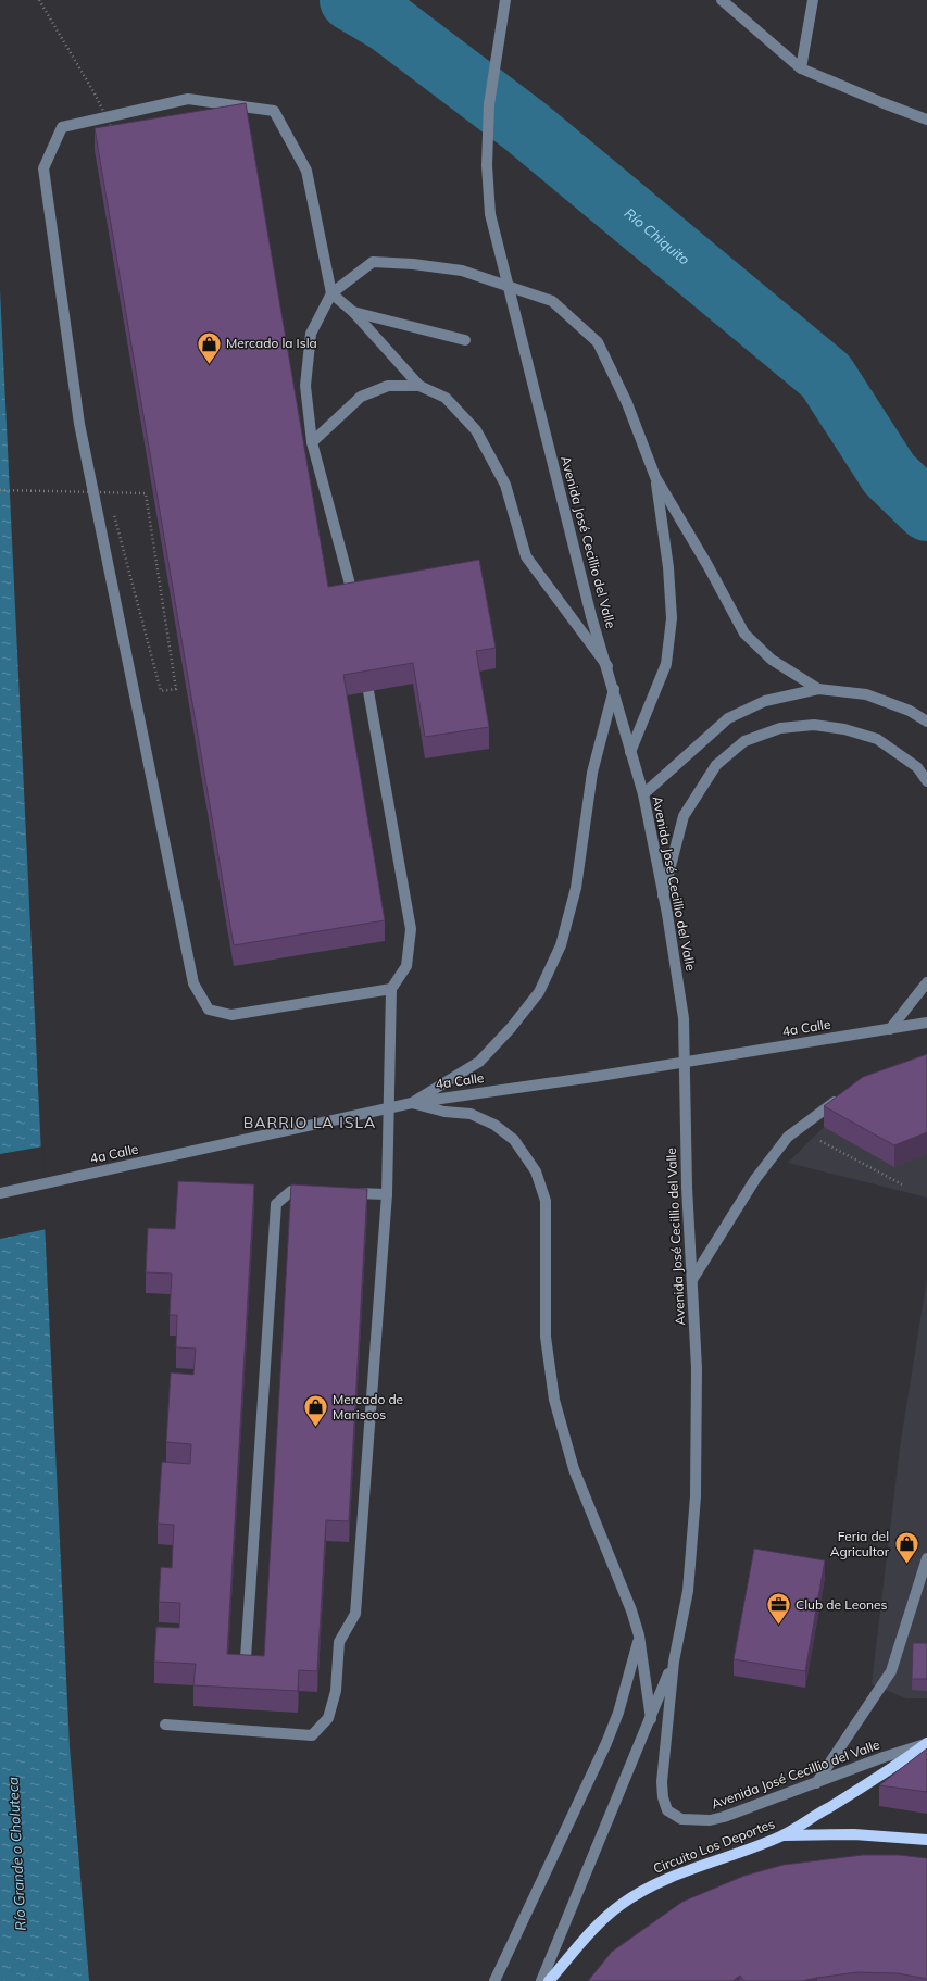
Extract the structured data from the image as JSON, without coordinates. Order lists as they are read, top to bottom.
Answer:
{
  "streets": {
    "main road": ["Circuito Los Deportes"],
    "street": ["Avenida José Cecillio del Valle", "4a Calle"]
  },
  "crossings": [
    ["Avenida José Cecillio del Valle", "Circuito Los Deportes"]
  ],
  "districts": ["BARRIO LA ISLA"],
  "water": ["Río Chiquito", "Río Grande o Choluteca"],
  "places": {
    "shop": ["Mercado la Isla", "Mercado de Mariscos", "Feria del Agricultor"],
    "office": ["Club de Leones"]
  }
}
